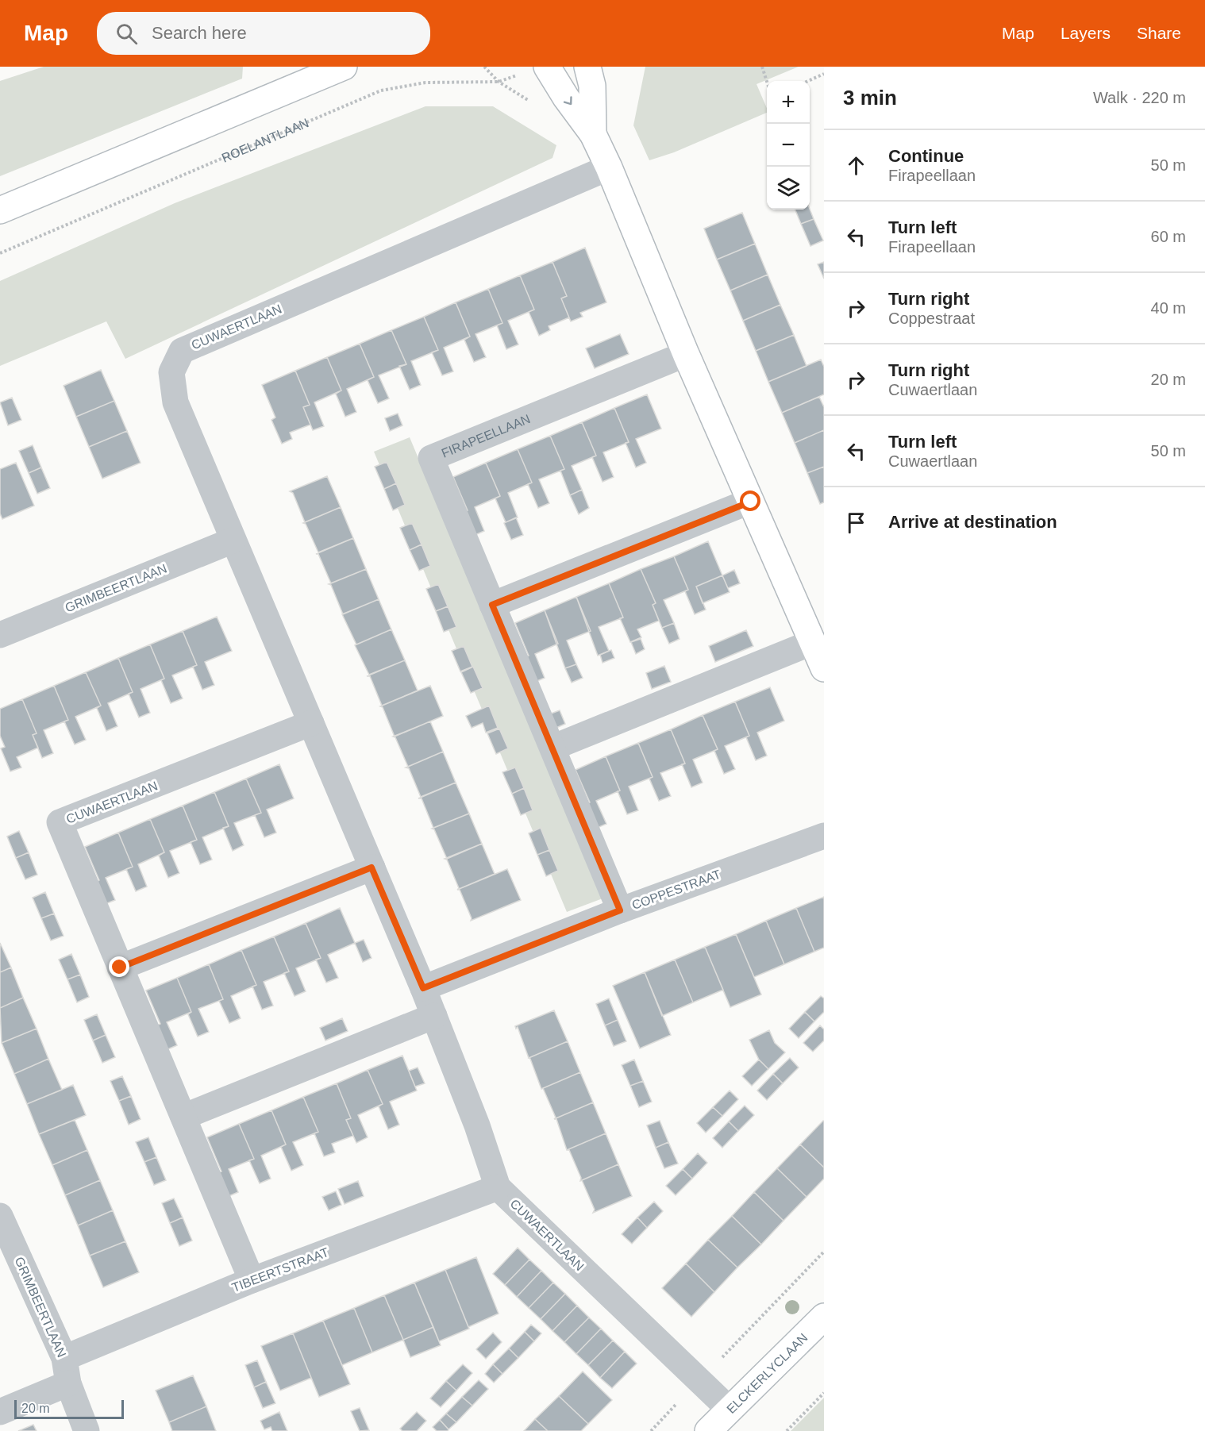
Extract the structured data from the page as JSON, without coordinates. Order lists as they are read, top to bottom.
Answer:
{
  "streets": {
    "street": [
      "CUWAERTLAAN",
      "FIRAPEELLAAN",
      "GRIMBEERTLAAN",
      "COPPESTRAAT",
      "TIBEERTSTRAAT",
      "ELCKERLYCLAAN"
    ],
    "path": ["ROELANTLAAN"]
  },
  "crossings": [
    ["CUWAERTLAAN", "GRIMBEERTLAAN"],
    ["CUWAERTLAAN", "COPPESTRAAT"],
    ["CUWAERTLAAN", "TIBEERTSTRAAT"],
    ["CUWAERTLAAN", "ELCKERLYCLAAN"],
    ["FIRAPEELLAAN", "COPPESTRAAT"],
    ["GRIMBEERTLAAN", "TIBEERTSTRAAT"]
  ],
  "scale_bar": "20 m",
  "page": {
    "header": "Map",
    "search": "Search here",
    "nav": ["Map", "Layers", "Share"],
    "heading": ["3 min", "Walk · 220 m"],
    "map_buttons": ["+", "−"],
    "list": [
      ["Continue", "Firapeellaan", "50 m"],
      ["Turn left", "Firapeellaan", "60 m"],
      ["Turn right", "Coppestraat", "40 m"],
      ["Turn right", "Cuwaertlaan", "20 m"],
      ["Turn left", "Cuwaertlaan", "50 m"],
      "Arrive at destination"
    ],
    "scale": "20 m"
  }
}
